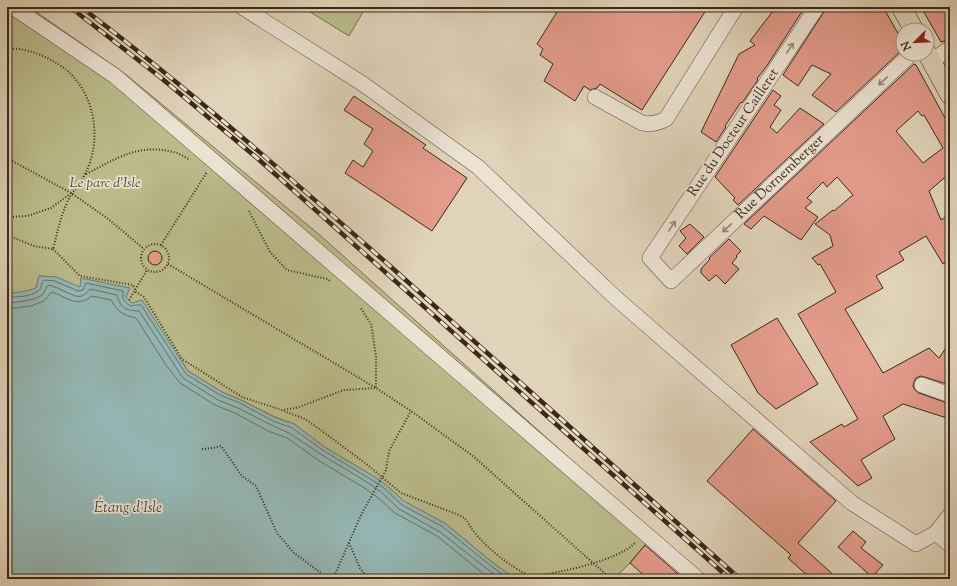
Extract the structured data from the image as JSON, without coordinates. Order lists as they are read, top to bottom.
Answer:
{
  "streets": {
    "street": ["Rue du Docteur Cailleret", "Rue Dornemberger"]
  },
  "crossings": [
    ["Rue du Docteur Cailleret", "Rue Dornemberger"]
  ],
  "one_way": ["Rue du Docteur Cailleret", "Rue Dornemberger"],
  "water": ["Étang d'Isle"],
  "parks": ["Le parc d'Isle"],
  "north": "bottom left"
}
